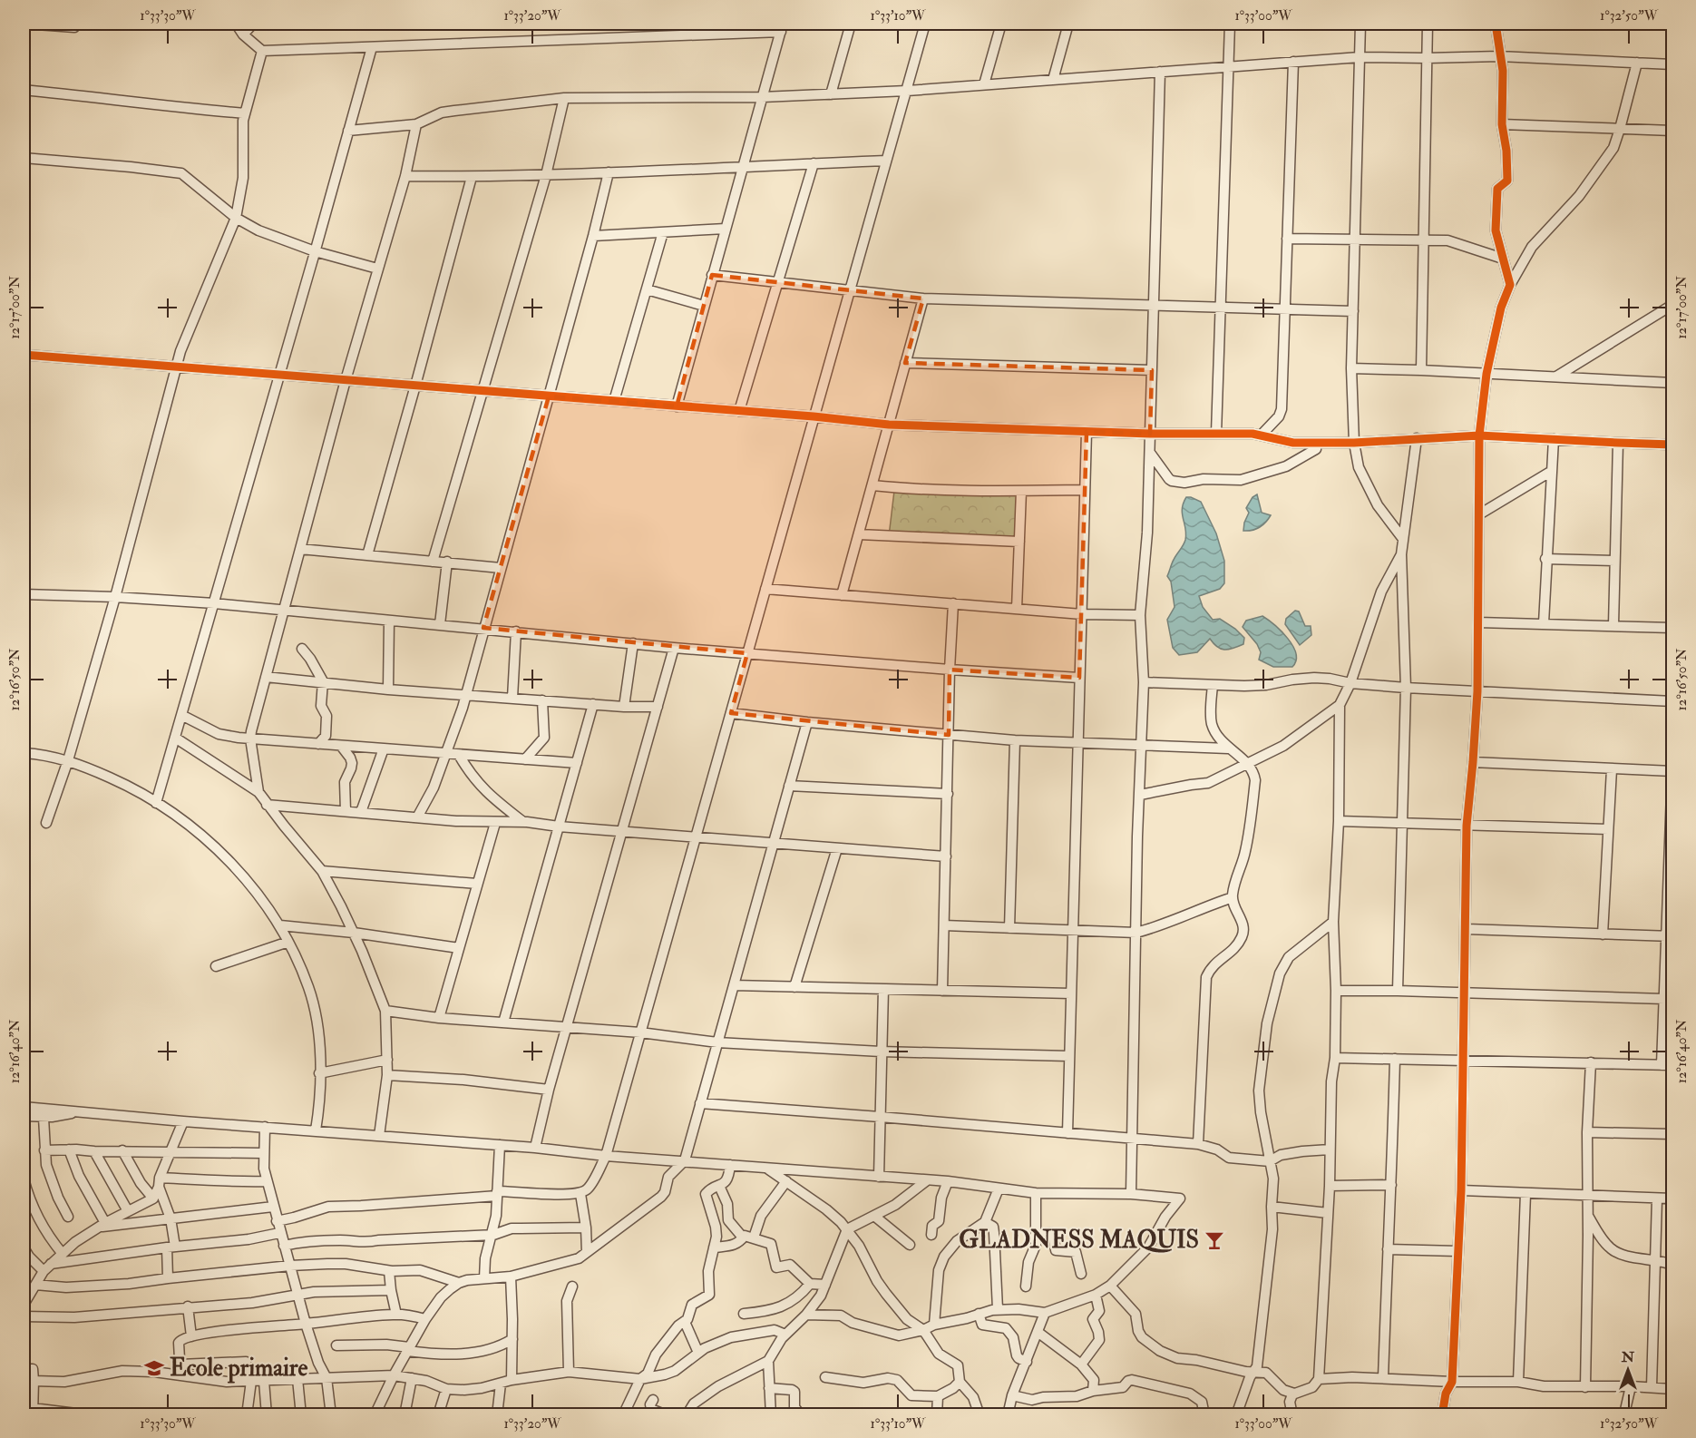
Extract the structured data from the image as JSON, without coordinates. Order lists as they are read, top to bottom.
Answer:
{
  "places": {
    "bar": ["GLADNESS MAQUIS"],
    "school or university": ["Ecole primaire"]
  },
  "north": "top",
  "coordinates": [
    "1°33'30\"W",
    "1°33'20\"W",
    "1°33'10\"W",
    "1°33'00\"W",
    "1°32'50\"W",
    "12°17'00\"N",
    "12°16'50\"N",
    "12°16'40\"N"
  ]
}
